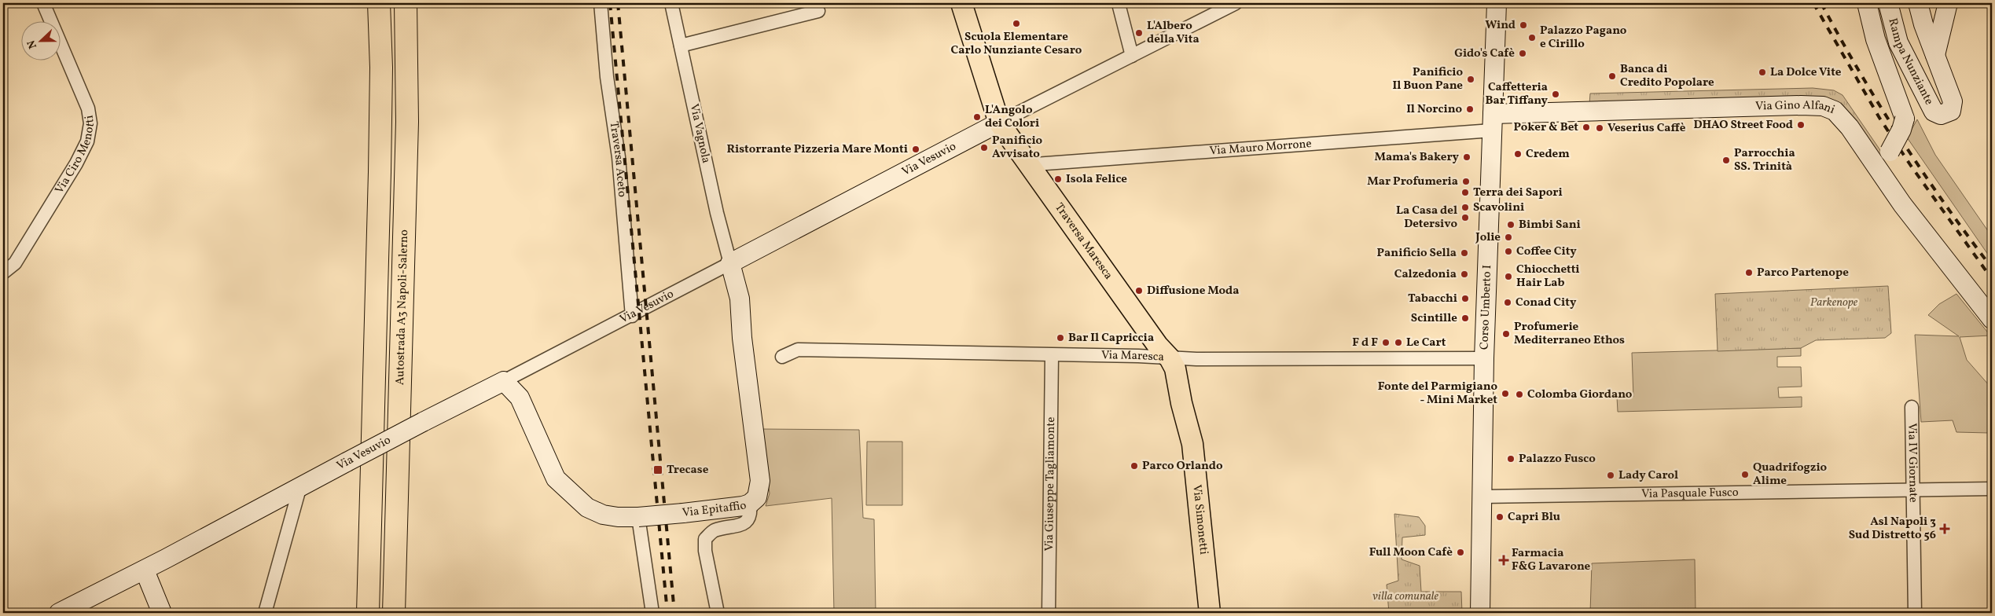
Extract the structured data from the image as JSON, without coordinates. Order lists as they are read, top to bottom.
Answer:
{
  "streets": {
    "highway": ["Autostrada A3 Napoli-Salerno"],
    "main road": ["Traversa Maresca", "Via Simonetti"],
    "street": [
      "Rampa Nunziante",
      "Via Gino Alfani",
      "Via Vagnola",
      "Via Mauro Morrone",
      "Via Ciro Menotti",
      "Traversa Aceto",
      "Via Vesuvio",
      "Corso Umberto I",
      "Via Maresca",
      "Via IV Giornate",
      "Via Giuseppe Tagliamonte",
      "Via Pasquale Fusco",
      "Via Epitaffio"
    ]
  },
  "crossings": [
    ["Rampa Nunziante", "Via Gino Alfani"],
    ["Via Gino Alfani", "Via Mauro Morrone"],
    ["Via Gino Alfani", "Corso Umberto I"],
    ["Via Vagnola", "Via Vesuvio"],
    ["Via Vagnola", "Via Epitaffio"],
    ["Via Mauro Morrone", "Traversa Maresca"],
    ["Via Mauro Morrone", "Corso Umberto I"],
    ["Traversa Aceto", "Via Vesuvio"],
    ["Via Vesuvio", "Traversa Maresca"],
    ["Via Vesuvio", "Via Epitaffio"],
    ["Traversa Maresca", "Via Maresca"],
    ["Traversa Maresca", "Via Simonetti"],
    ["Corso Umberto I", "Via Maresca"],
    ["Corso Umberto I", "Via Pasquale Fusco"],
    ["Via Maresca", "Via Giuseppe Tagliamonte"],
    ["Via Maresca", "Via Simonetti"],
    ["Via IV Giornate", "Via Pasquale Fusco"]
  ],
  "parks": ["Parkenope", "villa comunale"],
  "places": {
    "other": [
      "Scuola Elementare Carlo Nunziante Cesaro",
      "Wind",
      "L'Albero della Vita",
      "Palazzo Pagano e Cirillo",
      "Gido's Cafè",
      "La Dolce Vite",
      "Banca di Credito Popolare",
      "Panificio Il Buon Pane",
      "Caffetteria Bar Tiffany",
      "Il Norcino",
      "L'Angolo dei Colori",
      "DHAO Street Food",
      "Poker & Bet",
      "Veserius Caffè",
      "Panificio Avvisato",
      "Ristorrante Pizzeria Mare Monti",
      "Credem",
      "Mama's Bakery",
      "Parrocchia SS. Trinità",
      "Isola Felice",
      "Mar Profumeria",
      "Terra dei Sapori",
      "Scavolini",
      "La Casa del Detersivo",
      "Bimbi Sani",
      "Jolie",
      "Coffee City",
      "Panificio Sella",
      "Parco Partenope",
      "Calzedonia",
      "Chiocchetti Hair Lab",
      "Diffusione Moda",
      "Tabacchi",
      "Conad City",
      "Scintille",
      "Profumerie Mediterraneo Ethos",
      "Bar Il Capriccia",
      "F d F",
      "Le Cart",
      "Fonte del Parmigiano - Mini Market",
      "Colomba Giordano",
      "Palazzo Fusco",
      "Parco Orlando",
      "Quadrifogzio Alime",
      "Lady Carol",
      "Capri Blu",
      "Full Moon Cafè"
    ],
    "transit": ["Trecase"],
    "health": ["Asl Napoli 3 Sud Distretto 56", "Farmacia F&G Lavarone"]
  },
  "north": "left"
}
